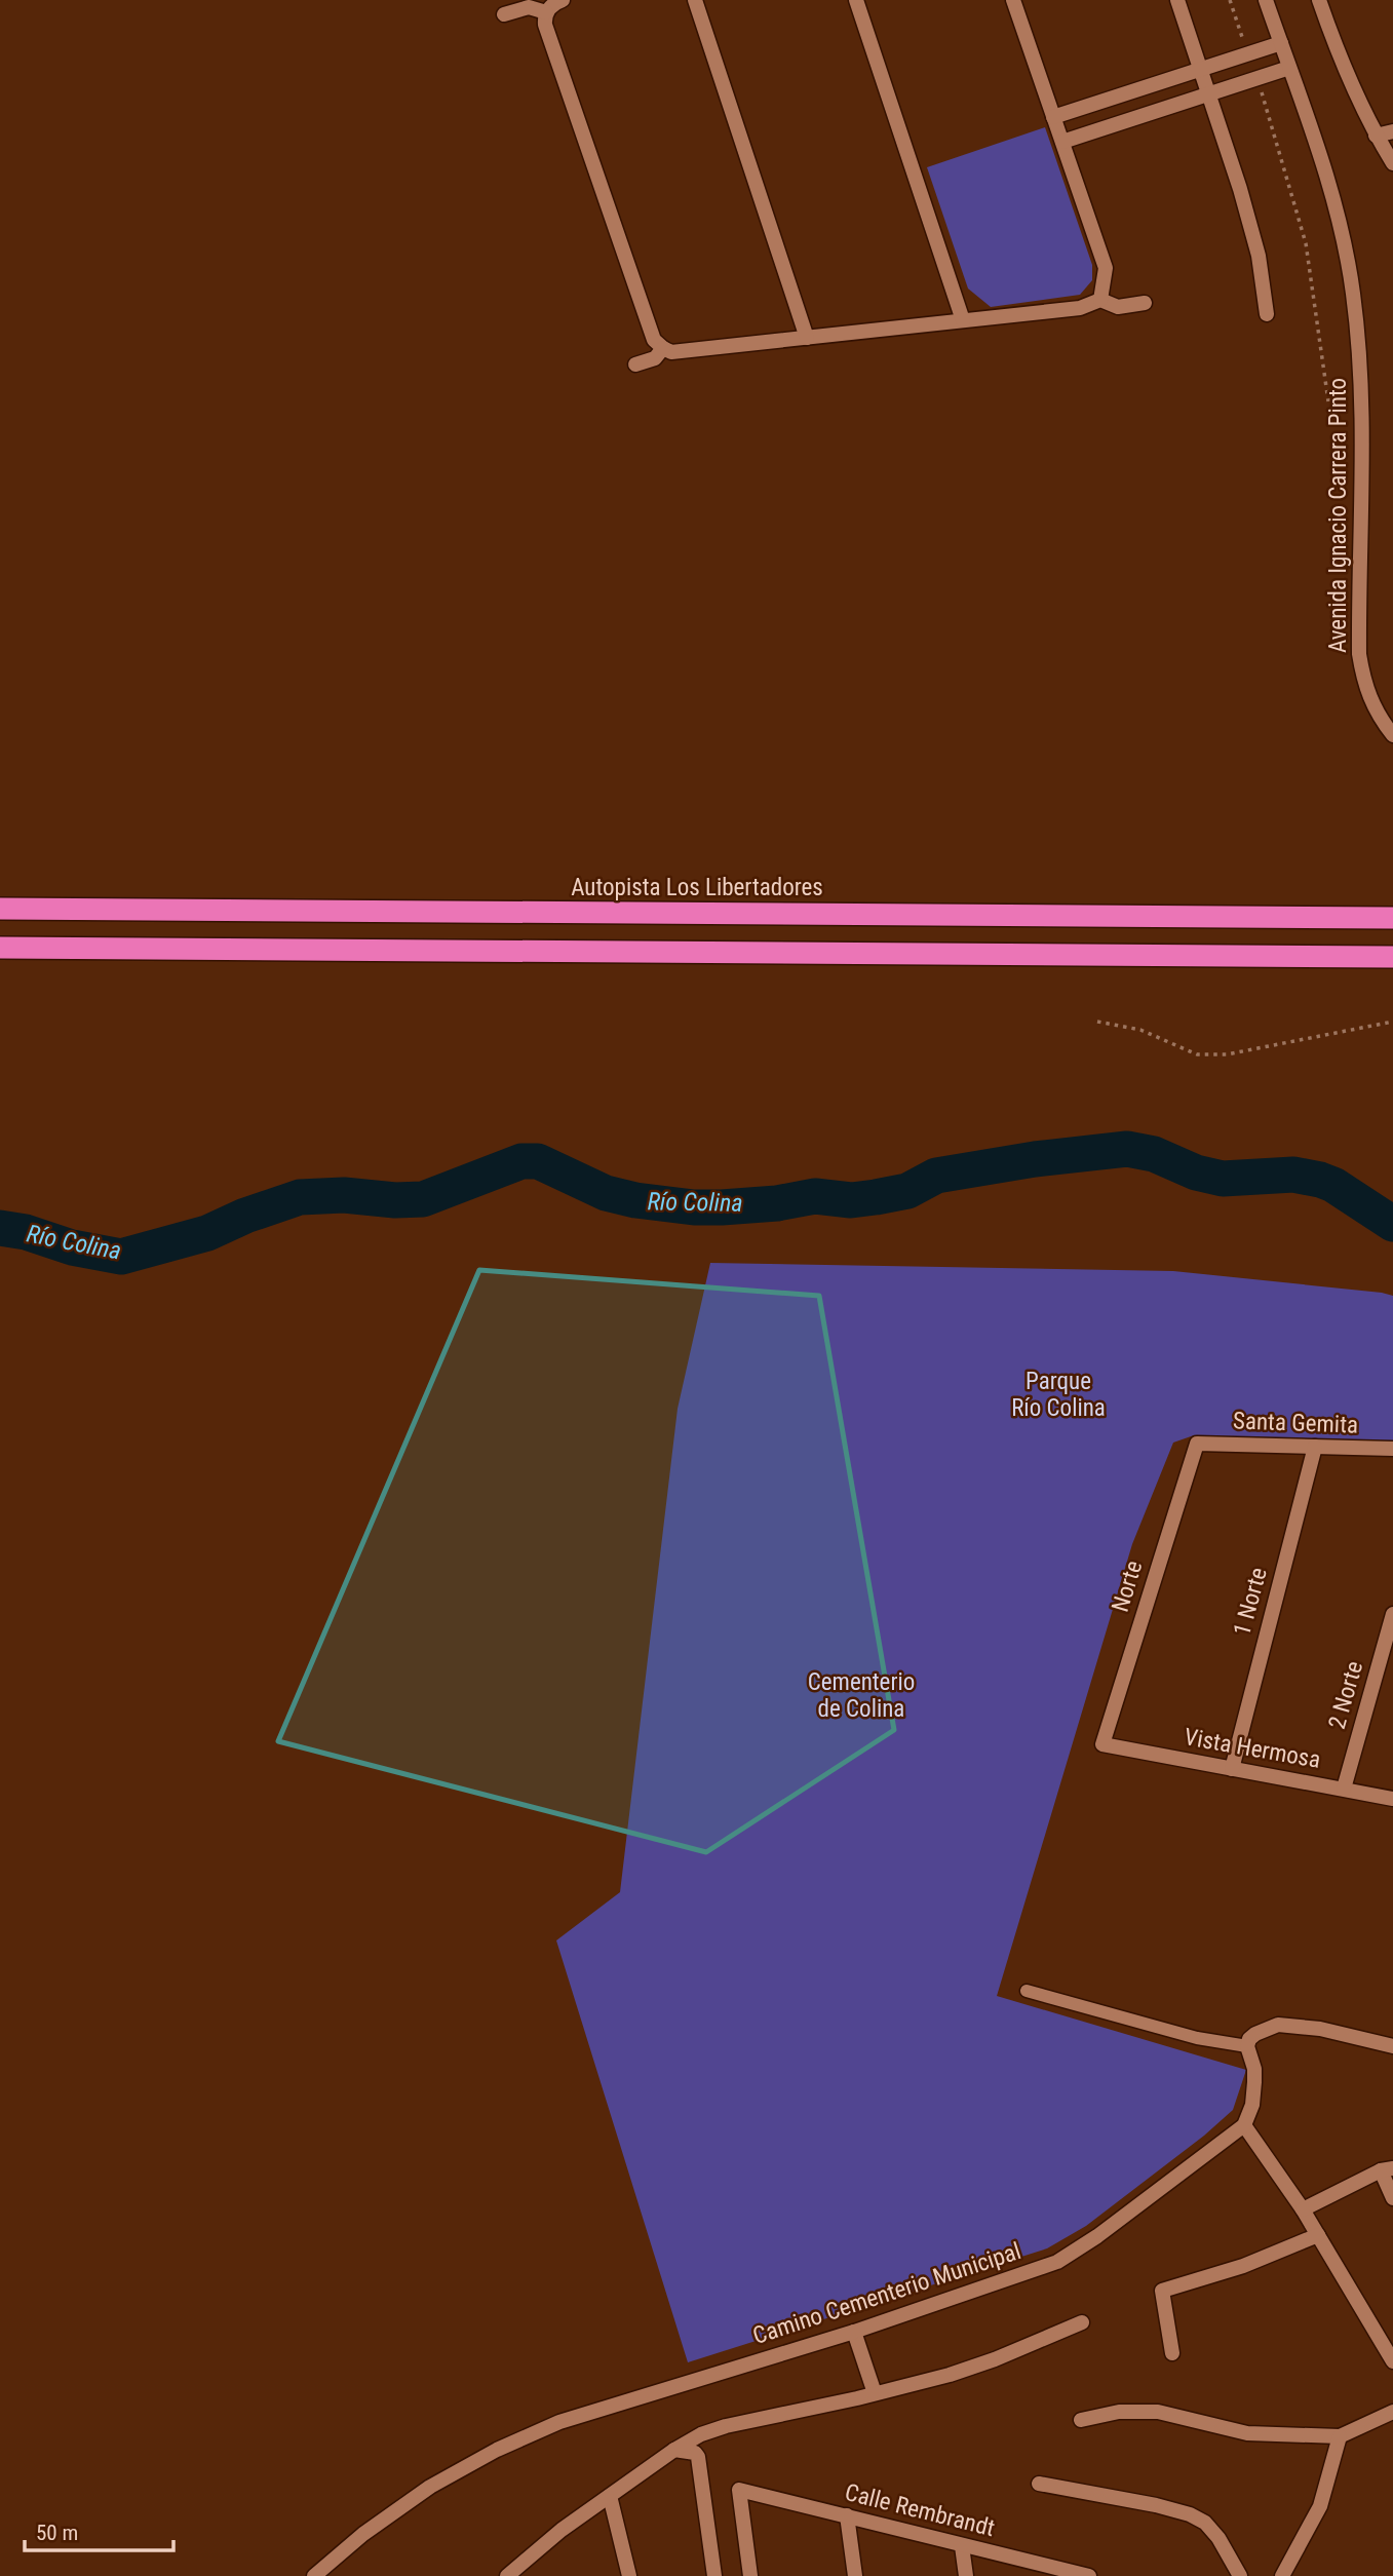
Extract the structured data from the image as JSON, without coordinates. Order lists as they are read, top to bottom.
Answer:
{
  "streets": {
    "highway": ["Autopista Los Libertadores"],
    "street": [
      "Avenida Ignacio Carrera Pinto",
      "Santa Gemita",
      "Norte",
      "1 Norte",
      "2 Norte",
      "Vista Hermosa",
      "Camino Cementerio Municipal",
      "Calle Rembrandt"
    ]
  },
  "crossings": [
    ["Santa Gemita", "Norte"],
    ["Santa Gemita", "1 Norte"],
    ["Norte", "Vista Hermosa"],
    ["1 Norte", "Vista Hermosa"],
    ["2 Norte", "Vista Hermosa"]
  ],
  "water": ["Río Colina"],
  "parks": ["Parque Río Colina", "Cementerio de Colina"],
  "scale_bar": "50 m"
}
